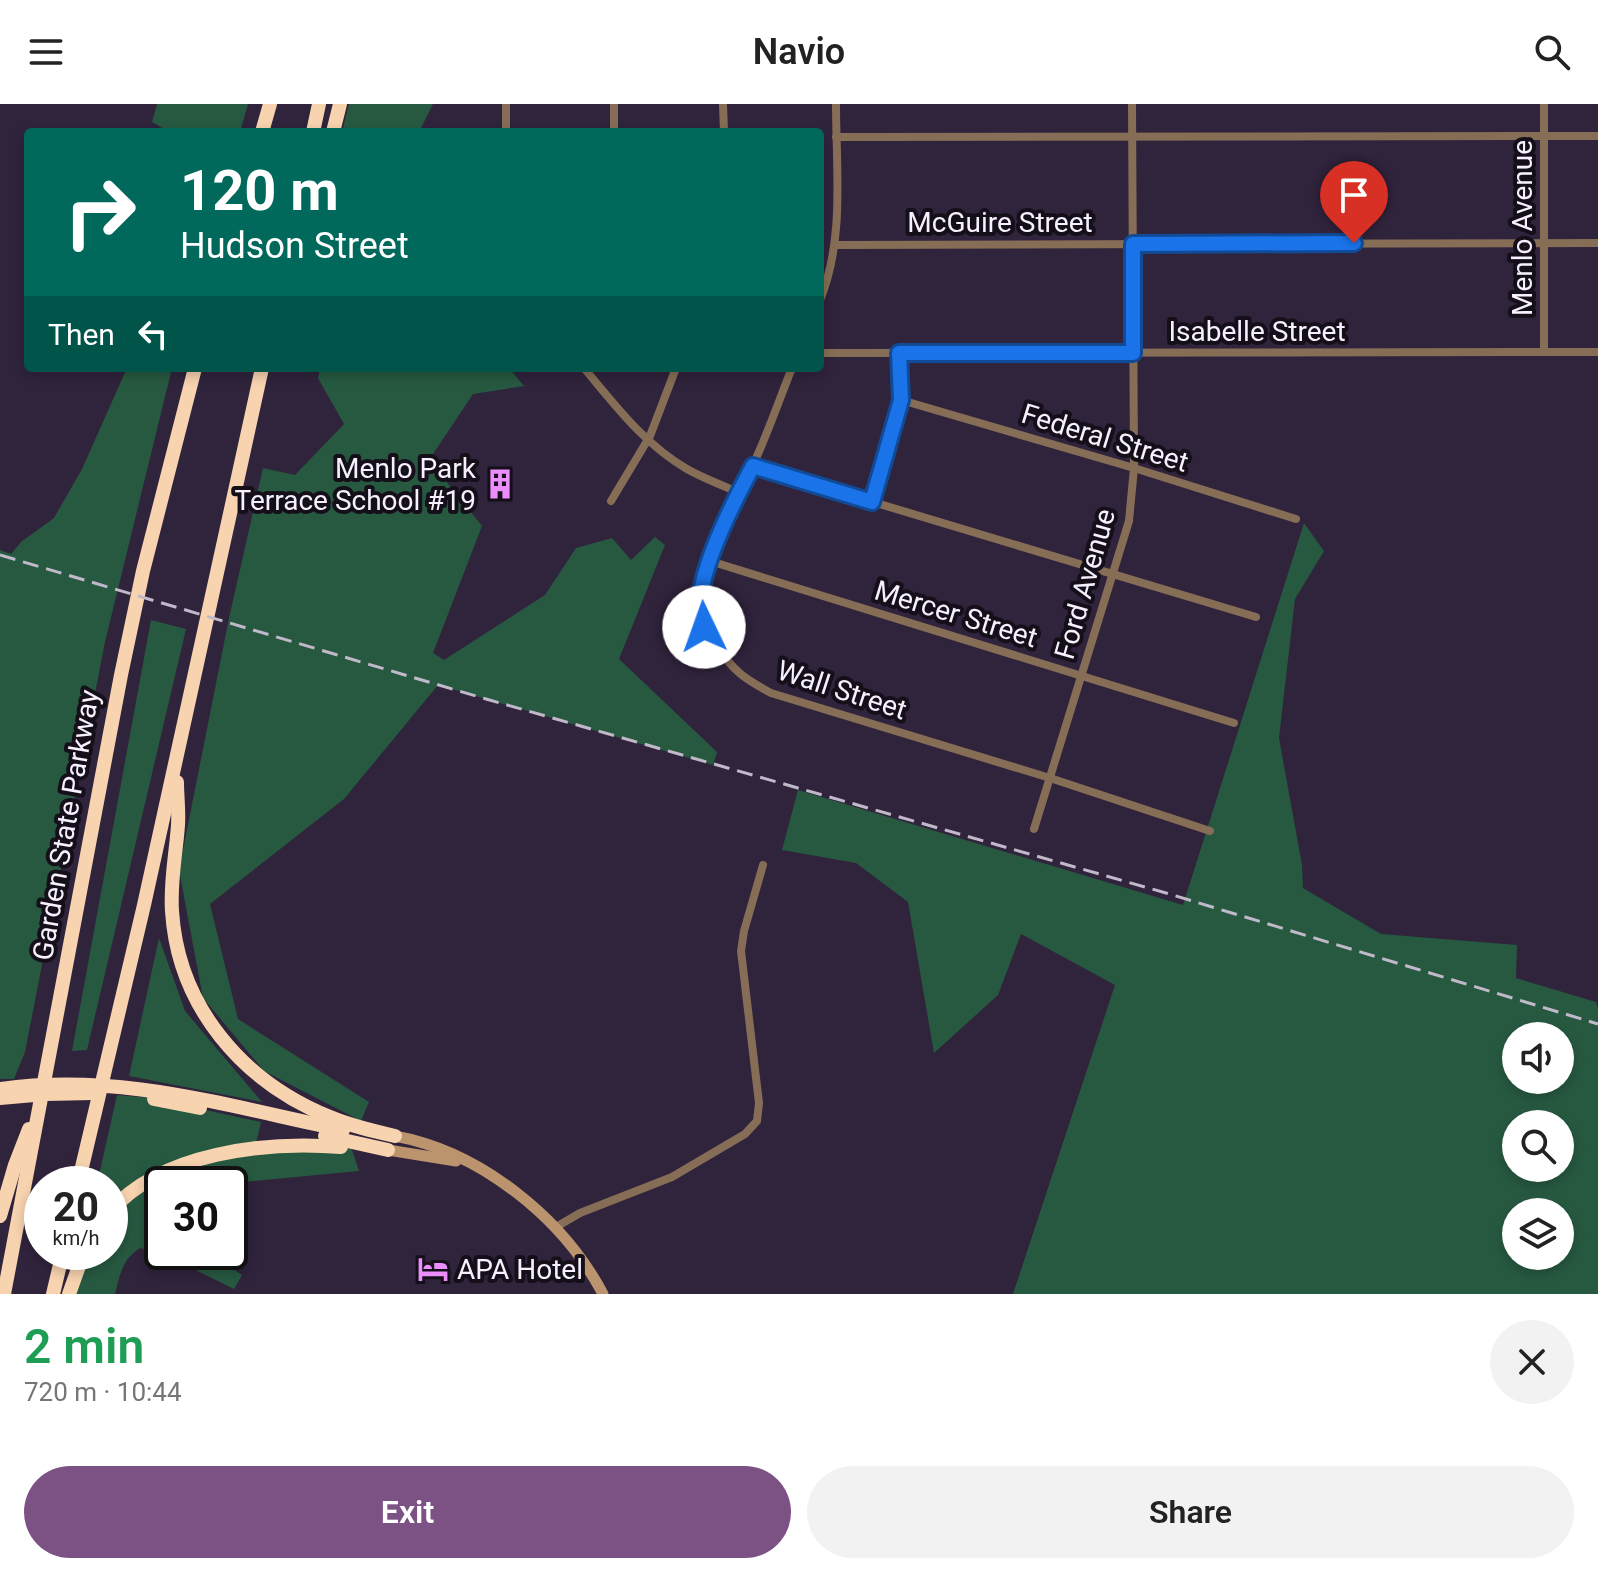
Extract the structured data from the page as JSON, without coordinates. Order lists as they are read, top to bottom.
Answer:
{
  "streets": {
    "highway": ["Garden State Parkway"],
    "street": [
      "McGuire Street",
      "Menlo Avenue",
      "Isabelle Street",
      "Federal Street",
      "Ford Avenue",
      "Mercer Street",
      "Wall Street"
    ]
  },
  "crossings": [
    ["McGuire Street", "Menlo Avenue"],
    ["McGuire Street", "Ford Avenue"],
    ["Menlo Avenue", "Isabelle Street"],
    ["Isabelle Street", "Ford Avenue"],
    ["Federal Street", "Ford Avenue"],
    ["Ford Avenue", "Mercer Street"],
    ["Ford Avenue", "Wall Street"],
    ["Mercer Street", "Wall Street"]
  ],
  "places": {
    "building": ["Menlo Park Terrace School #19"],
    "hotel": ["APA Hotel"]
  },
  "page": {
    "header": "Navio",
    "turn": ["120 m", "Hudson Street"],
    "then": "Then",
    "speed": "20 km/h",
    "limit": "30",
    "heading": ["2 min", "720 m · 10:44"],
    "buttons": ["Exit", "Share"]
  }
}
